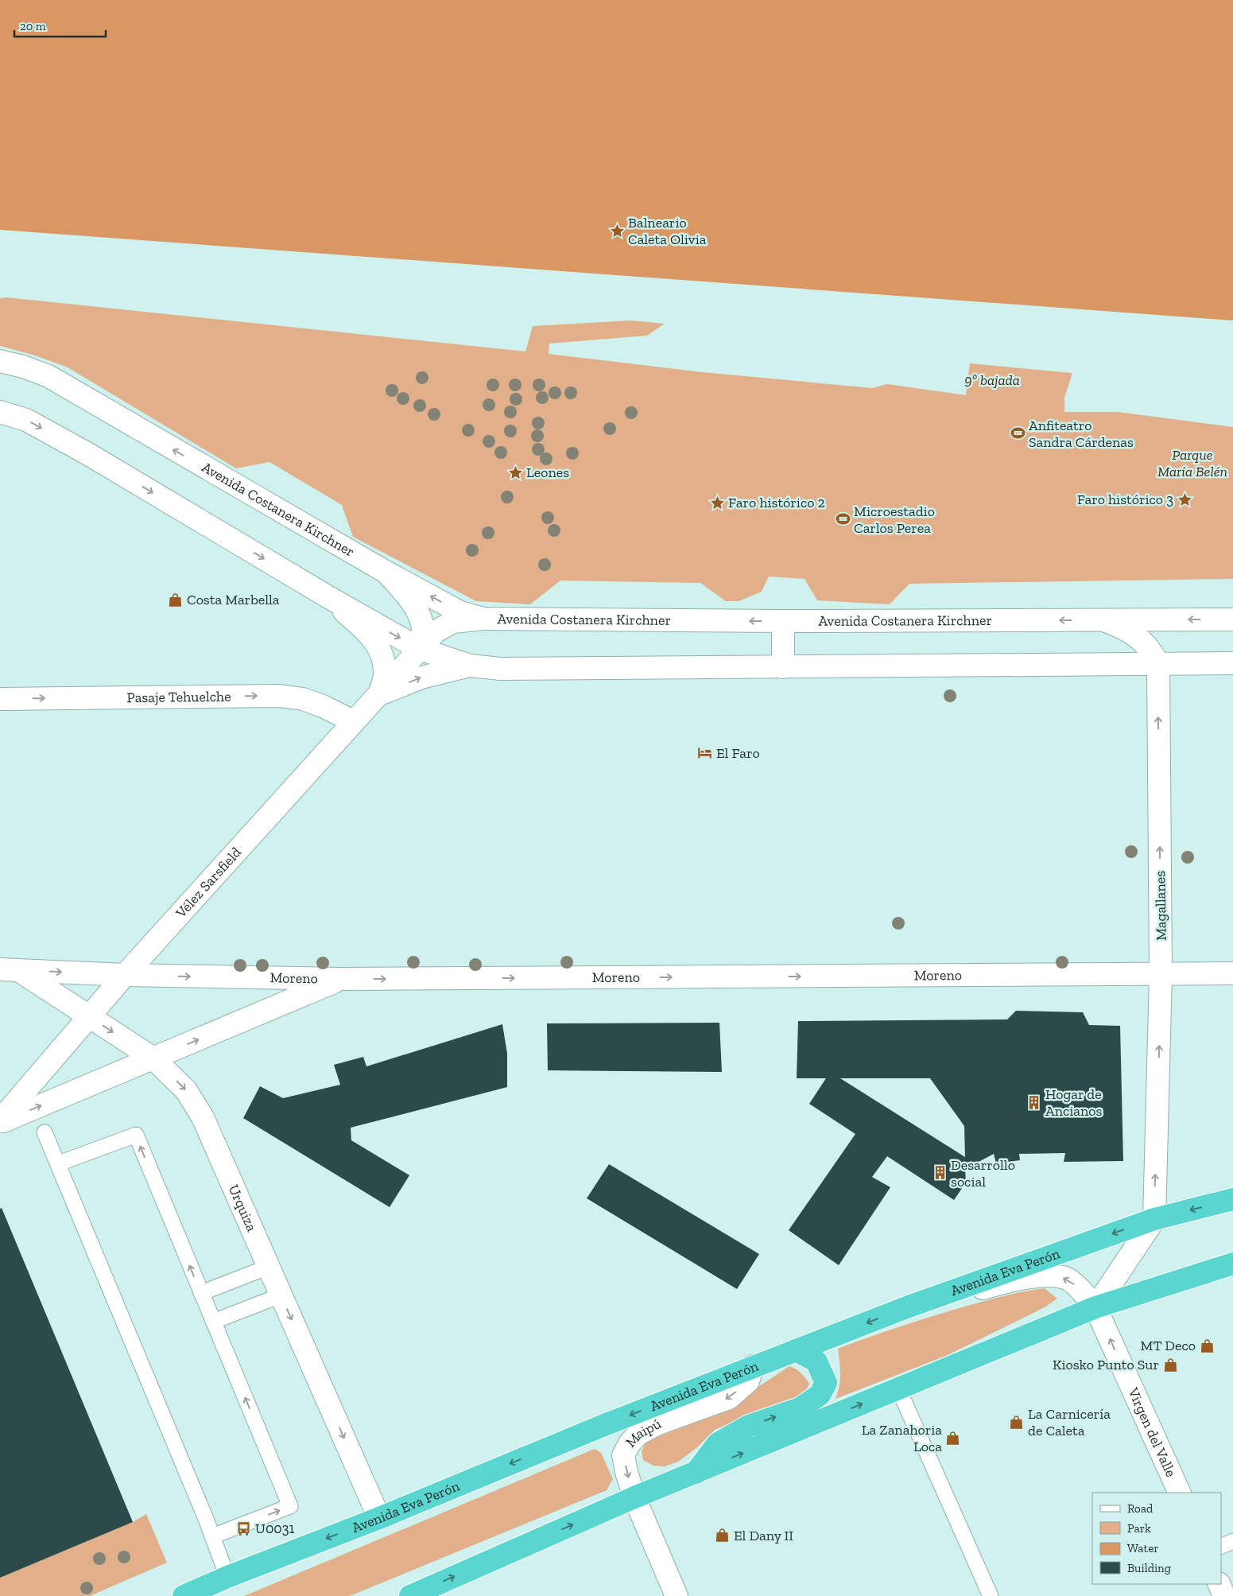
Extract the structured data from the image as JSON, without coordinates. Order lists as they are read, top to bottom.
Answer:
{
  "streets": {
    "highway": ["Avenida Eva Perón"],
    "street": [
      "Avenida Costanera Kirchner",
      "Pasaje Tehuelche",
      "Vélez Sarsfield",
      "Magallanes",
      "Moreno",
      "Urquiza",
      "Virgen del Valle",
      "Maipú"
    ]
  },
  "crossings": [
    ["Avenida Costanera Kirchner", "Vélez Sarsfield"],
    ["Pasaje Tehuelche", "Vélez Sarsfield"],
    ["Vélez Sarsfield", "Moreno"],
    ["Vélez Sarsfield", "Urquiza"],
    ["Magallanes", "Moreno"],
    ["Magallanes", "Avenida Eva Perón"],
    ["Moreno", "Urquiza"],
    ["Urquiza", "Avenida Eva Perón"],
    ["Avenida Eva Perón", "Virgen del Valle"],
    ["Avenida Eva Perón", "Maipú"]
  ],
  "one_way": [
    "Pasaje Tehuelche",
    "Magallanes",
    "Moreno",
    "Urquiza",
    "Virgen del Valle",
    "Maipú"
  ],
  "parks": ["9º bajada", "Parque María Belén"],
  "places": {
    "place": [
      "Balneario Caleta Olivia",
      "Leones",
      "Faro histórico 3",
      "Faro histórico 2"
    ],
    "sports": ["Anfiteatro Sandra Cárdenas", "Microestadio Carlos Perea"],
    "shop": [
      "Costa Marbella",
      "MT Deco",
      "Kiosko Punto Sur",
      "La Carnicería de Caleta",
      "La Zanahoria Loca",
      "El Dany II"
    ],
    "hotel": ["El Faro"],
    "building": ["Hogar de Ancianos", "Desarrollo social"],
    "bus stop": ["U0031"]
  },
  "legend": [
    "Road",
    "Park",
    "Water",
    "Building"
  ],
  "scale_bar": "20 m"
}
